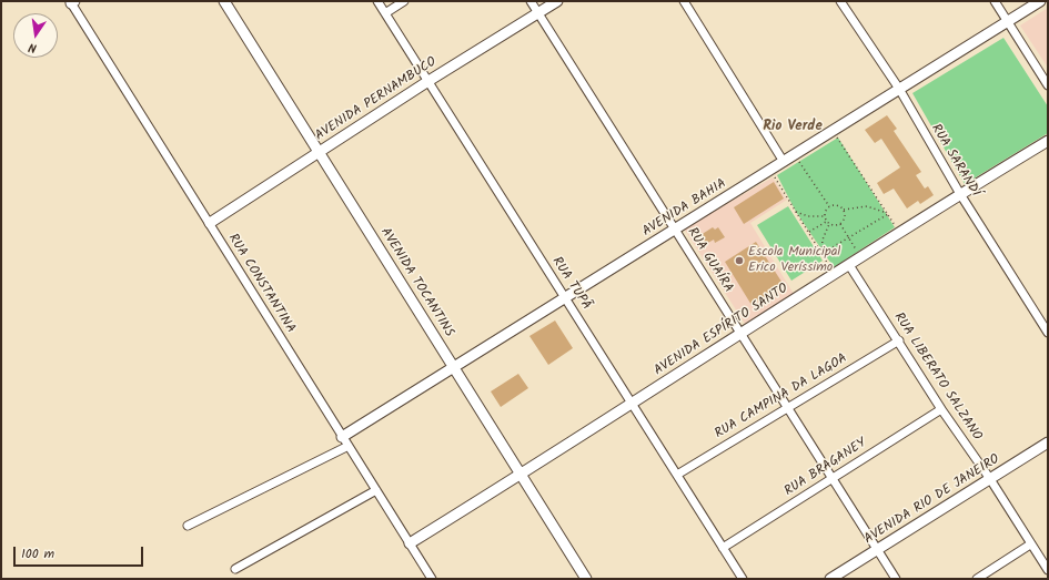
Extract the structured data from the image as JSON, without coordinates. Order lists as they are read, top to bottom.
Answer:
{
  "streets": {
    "street": [
      "AVENIDA PERNAMBUCO",
      "RUA SARANDÍ",
      "AVENIDA BAHIA",
      "RUA GUAÍRA",
      "AVENIDA TOCANTINS",
      "RUA CONSTANTINA",
      "RUA TUPÃ",
      "AVENIDA ESPÍRITO SANTO",
      "RUA LIBERATO SALZANO",
      "RUA CAMPINA DA LAGOA",
      "RUA BRAGANEY",
      "AVENIDA RIO DE JANEIRO"
    ]
  },
  "crossings": [
    ["AVENIDA PERNAMBUCO", "RUA GUAÍRA"],
    ["AVENIDA PERNAMBUCO", "AVENIDA TOCANTINS"],
    ["AVENIDA PERNAMBUCO", "RUA CONSTANTINA"],
    ["AVENIDA PERNAMBUCO", "RUA TUPÃ"],
    ["RUA SARANDÍ", "AVENIDA BAHIA"],
    ["RUA SARANDÍ", "AVENIDA ESPÍRITO SANTO"],
    ["AVENIDA BAHIA", "RUA GUAÍRA"],
    ["AVENIDA BAHIA", "AVENIDA TOCANTINS"],
    ["AVENIDA BAHIA", "RUA CONSTANTINA"],
    ["AVENIDA BAHIA", "RUA TUPÃ"],
    ["RUA GUAÍRA", "AVENIDA ESPÍRITO SANTO"],
    ["RUA GUAÍRA", "RUA CAMPINA DA LAGOA"],
    ["RUA GUAÍRA", "RUA BRAGANEY"],
    ["RUA GUAÍRA", "AVENIDA RIO DE JANEIRO"],
    ["AVENIDA TOCANTINS", "AVENIDA ESPÍRITO SANTO"],
    ["RUA CONSTANTINA", "AVENIDA ESPÍRITO SANTO"],
    ["RUA TUPÃ", "AVENIDA ESPÍRITO SANTO"],
    ["RUA TUPÃ", "RUA CAMPINA DA LAGOA"],
    ["RUA TUPÃ", "RUA BRAGANEY"],
    ["AVENIDA ESPÍRITO SANTO", "RUA LIBERATO SALZANO"],
    ["RUA LIBERATO SALZANO", "RUA CAMPINA DA LAGOA"],
    ["RUA LIBERATO SALZANO", "RUA BRAGANEY"],
    ["RUA LIBERATO SALZANO", "AVENIDA RIO DE JANEIRO"]
  ],
  "districts": ["Rio Verde"],
  "places": ["Escola Municipal Erico Veríssimo"],
  "scale_bar": "100 m",
  "north": "bottom"
}
